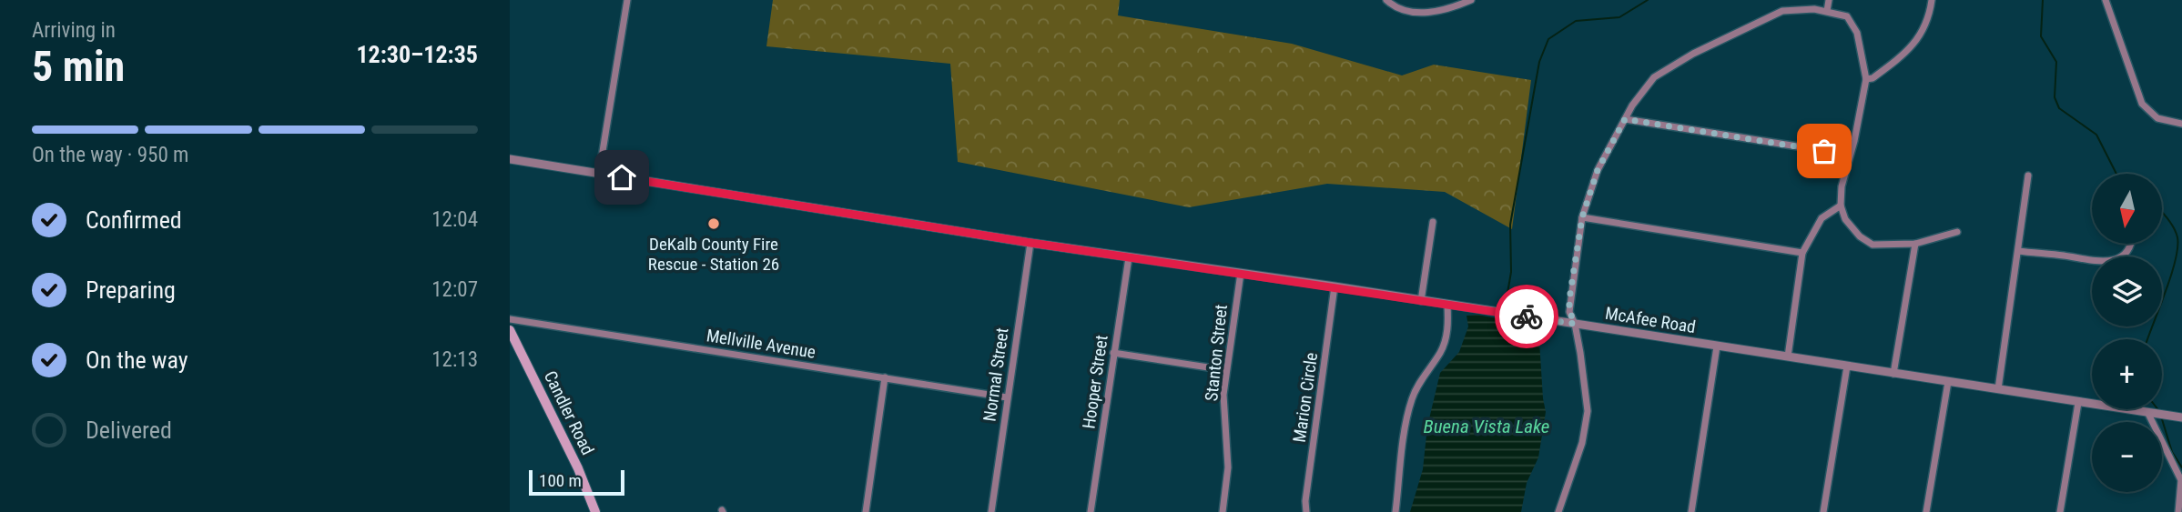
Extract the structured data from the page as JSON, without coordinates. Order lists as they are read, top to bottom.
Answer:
{
  "streets": {
    "main road": ["Candler Road"],
    "street": [
      "McAfee Road",
      "Mellville Avenue",
      "Stanton Street",
      "Normal Street",
      "Hooper Street",
      "Marion Circle"
    ]
  },
  "crossings": [
    ["McAfee Road", "Stanton Street"],
    ["McAfee Road", "Normal Street"],
    ["McAfee Road", "Hooper Street"],
    ["McAfee Road", "Marion Circle"],
    ["Mellville Avenue", "Normal Street"]
  ],
  "water": ["Buena Vista Lake"],
  "places": ["DeKalb County Fire Rescue - Station 26"],
  "scale_bar": "100 m",
  "north": "bottom",
  "page": {
    "heading": ["5 min", "Arriving in", "12:30–12:35"],
    "bar": "On the way · 950 m",
    "map_buttons": ["+", "−"],
    "list": [
      ["Confirmed", "12:04"],
      ["Preparing", "12:07"],
      ["On the way", "12:13"],
      "Delivered"
    ],
    "scale": "100 m"
  }
}
